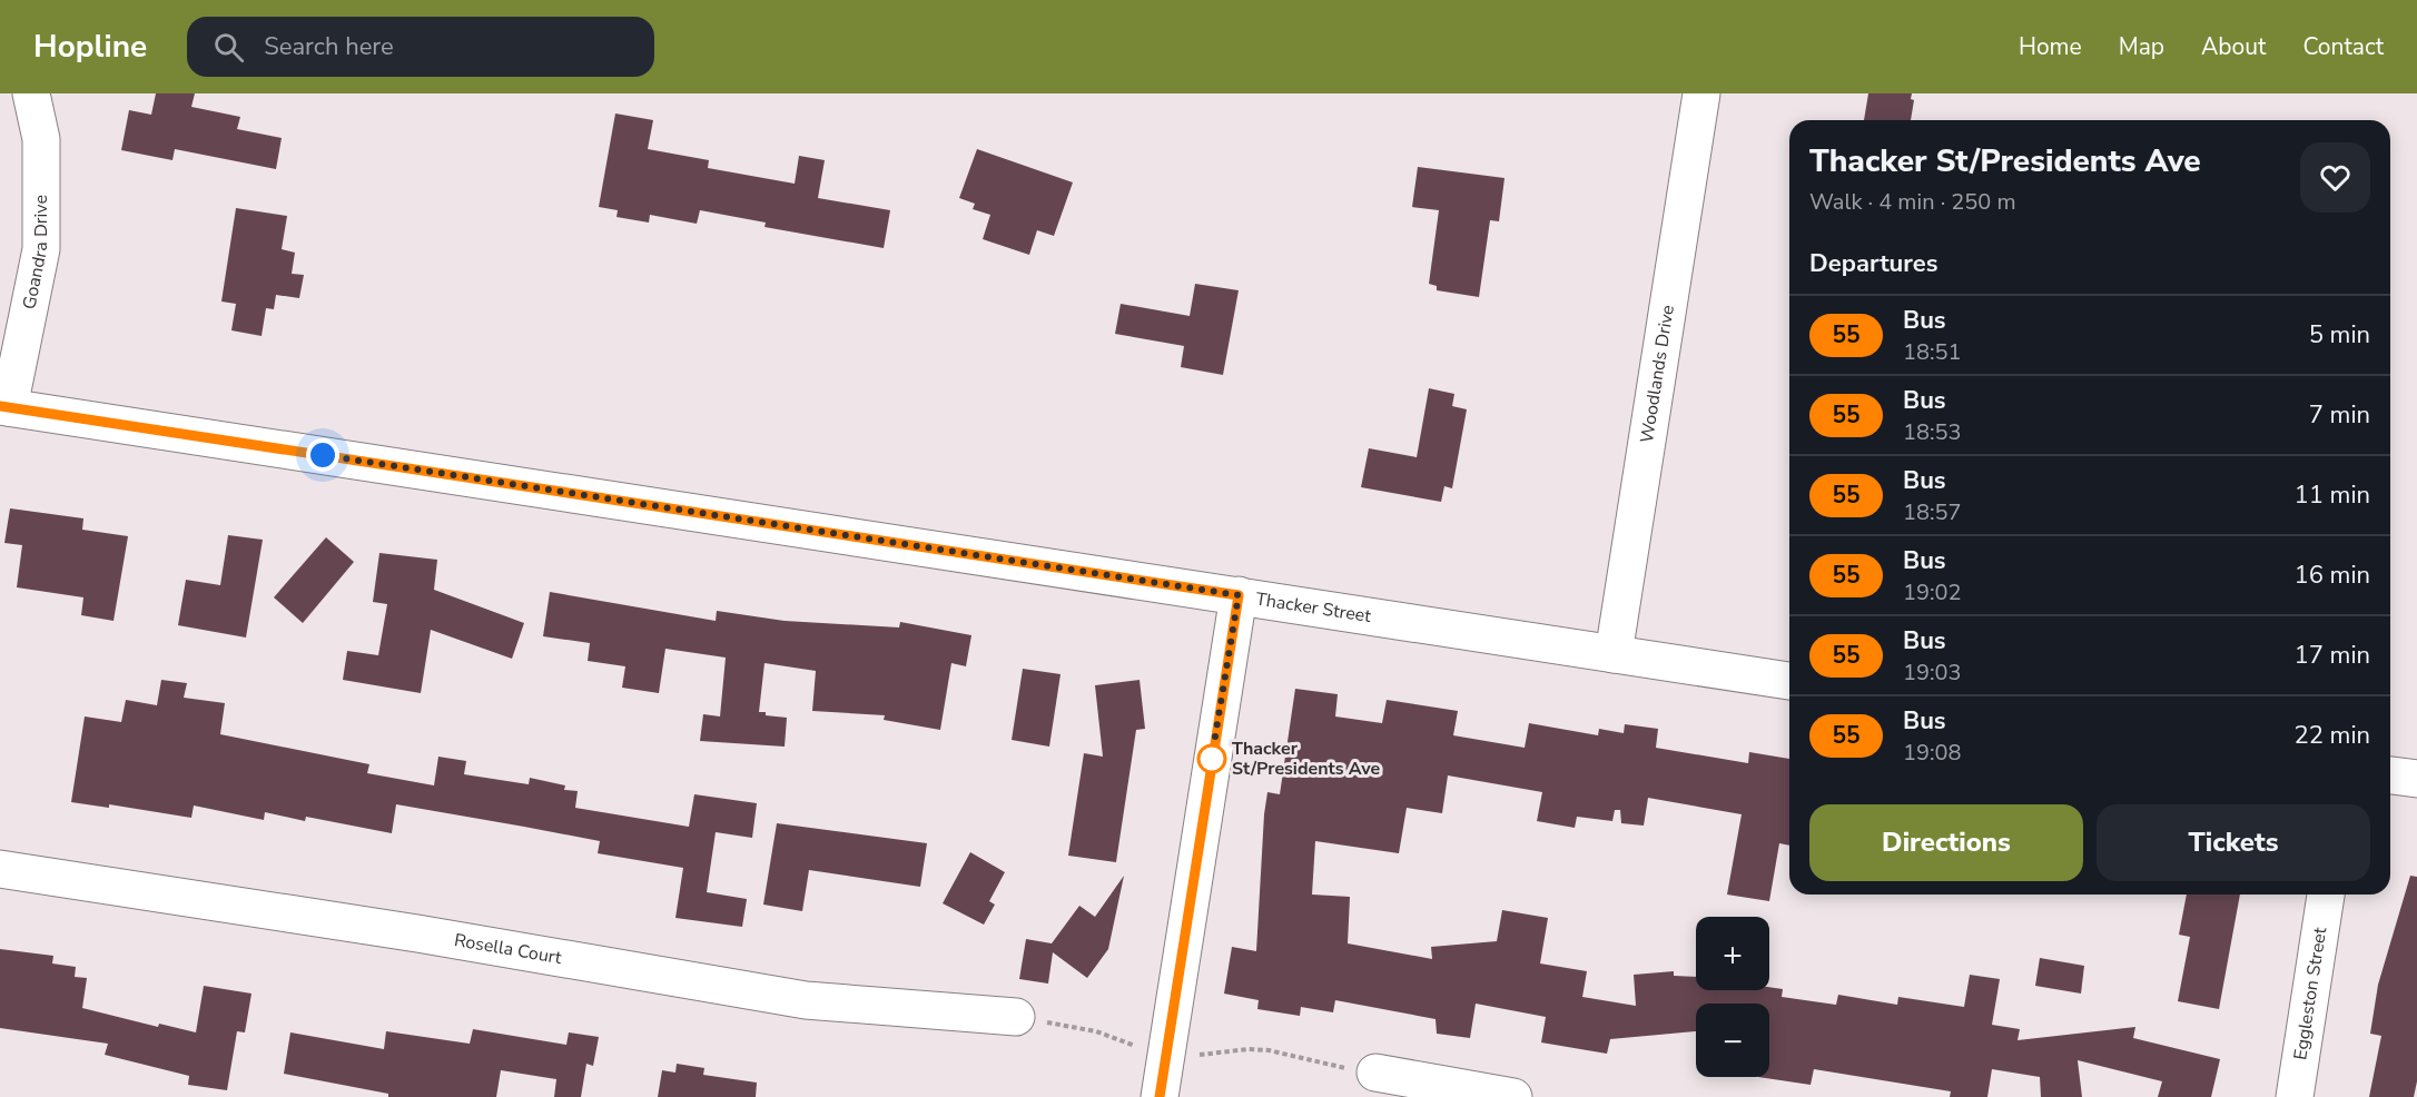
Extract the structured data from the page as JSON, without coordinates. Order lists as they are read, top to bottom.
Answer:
{
  "streets": {
    "street": [
      "Goandra Drive",
      "Woodlands Drive",
      "Thacker Street",
      "Rosella Court",
      "Eggleston Street"
    ]
  },
  "crossings": [
    ["Goandra Drive", "Thacker Street"],
    ["Woodlands Drive", "Thacker Street"]
  ],
  "places": ["Thacker St/Presidents Ave"],
  "lines": ["bus line 55"],
  "page": {
    "header": "Hopline",
    "search": "Search here",
    "nav": [
      "Home",
      "Map",
      "About",
      "Contact"
    ],
    "heading": [
      ["Thacker St/Presidents Ave", "Walk · 4 min · 250 m"],
      "Departures"
    ],
    "list": [
      {
        "mark": "55",
        "name": "Bus",
        "note": "18:51",
        "value": "5 min"
      },
      {
        "mark": "55",
        "name": "Bus",
        "note": "18:53",
        "value": "7 min"
      },
      {
        "mark": "55",
        "name": "Bus",
        "note": "18:57",
        "value": "11 min"
      },
      {
        "mark": "55",
        "name": "Bus",
        "note": "19:02",
        "value": "16 min"
      },
      {
        "mark": "55",
        "name": "Bus",
        "note": "19:03",
        "value": "17 min"
      },
      {
        "mark": "55",
        "name": "Bus",
        "note": "19:08",
        "value": "22 min"
      }
    ],
    "buttons": ["Directions", "Tickets"],
    "map_buttons": ["+", "−"]
  }
}
